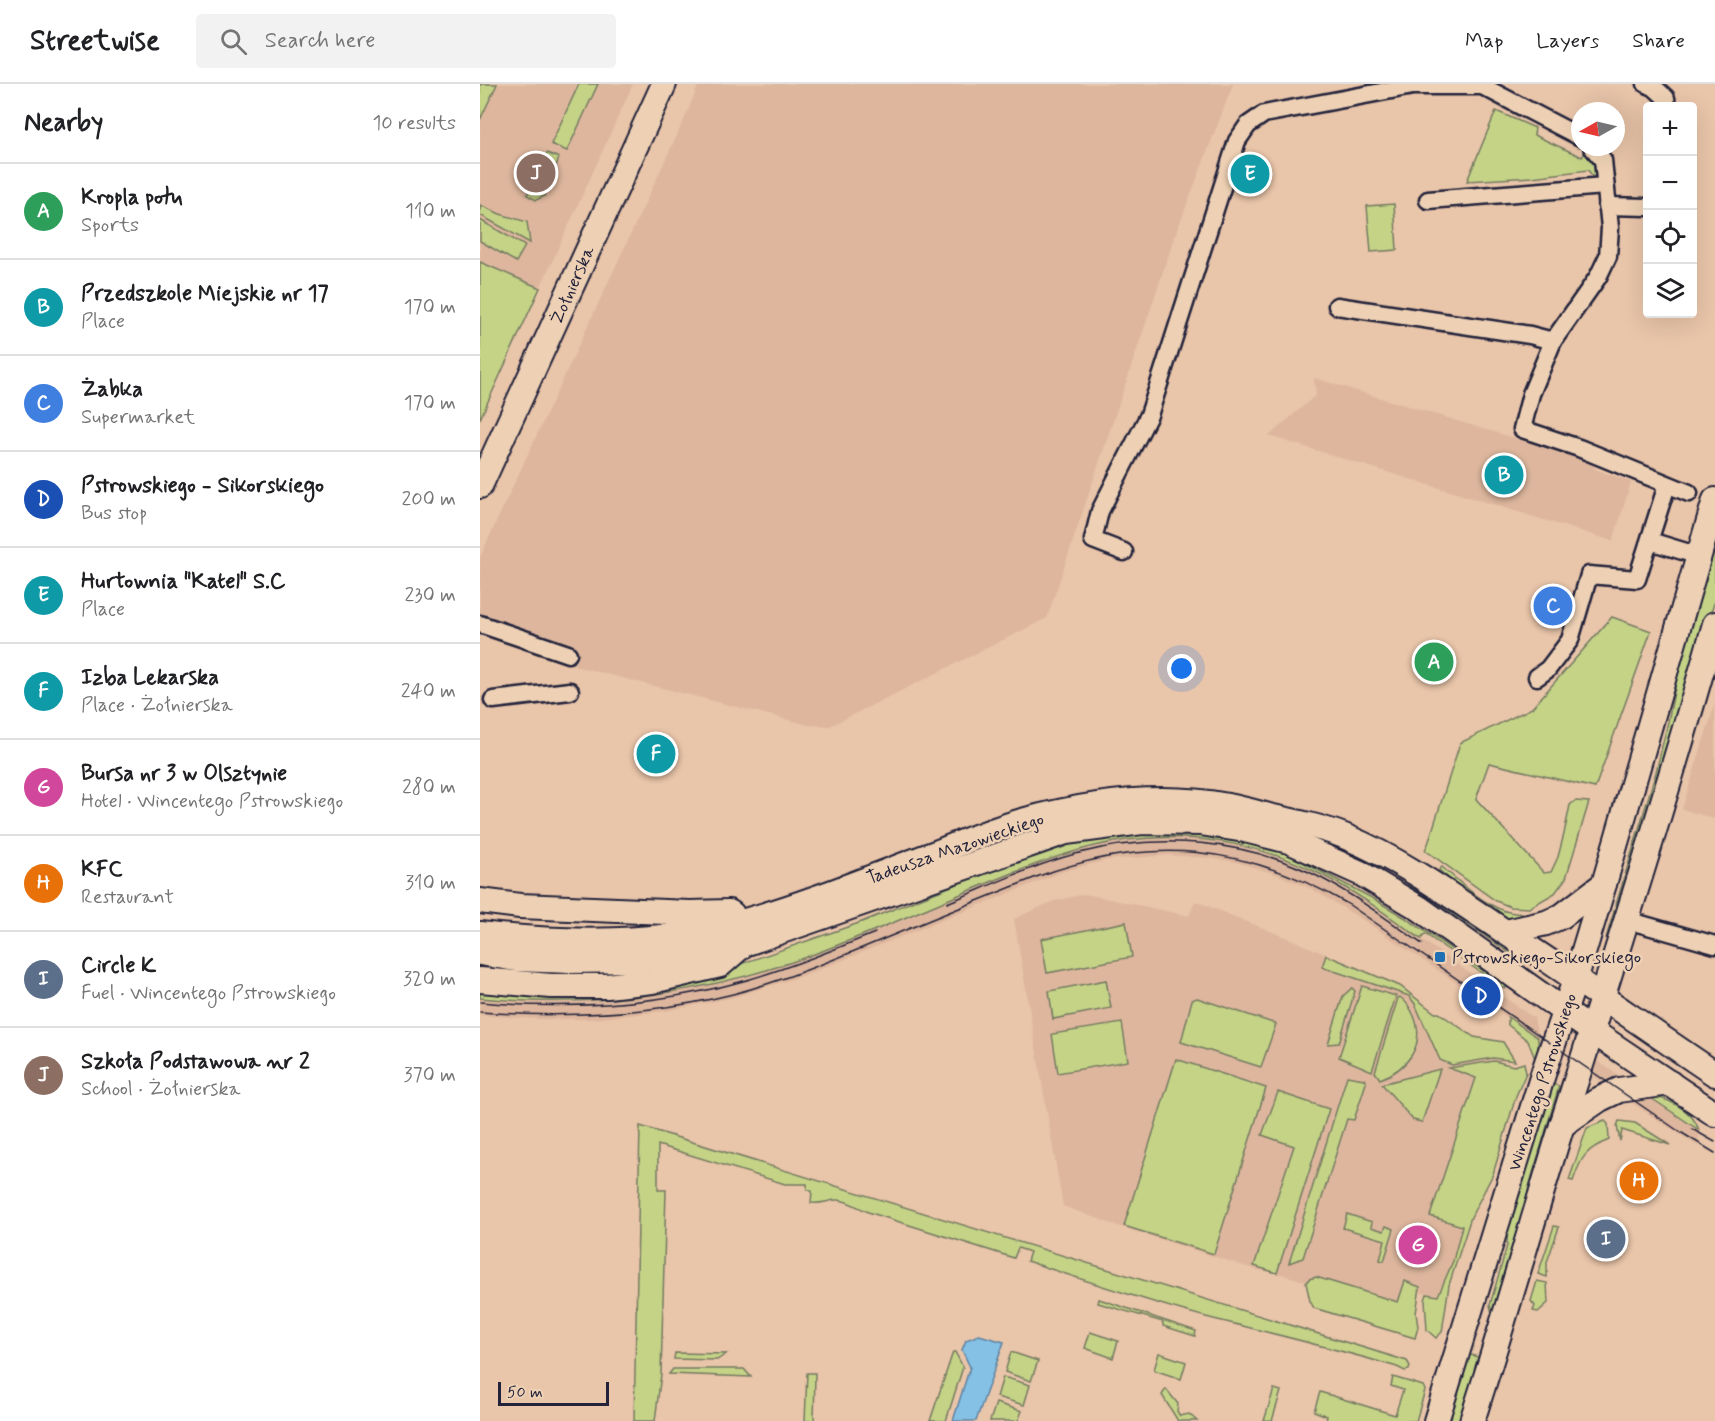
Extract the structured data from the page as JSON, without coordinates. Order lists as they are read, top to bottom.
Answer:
{
  "streets": {
    "street": ["Żołnierska", "Tadeusza Mazowieckiego", "Wincentego Pstrowskiego"]
  },
  "crossings": [
    ["Tadeusza Mazowieckiego", "Wincentego Pstrowskiego"]
  ],
  "places": {
    "transit": ["Pstrowskiego-Sikorskiego"]
  },
  "scale_bar": "50 m",
  "north": "left",
  "page": {
    "header": "Streetwise",
    "search": "Search here",
    "nav": ["Map", "Layers", "Share"],
    "heading": ["Nearby", "10 results"],
    "map_buttons": ["+", "−"],
    "pins": [
      "J",
      "E",
      "B",
      "C",
      "A",
      "F",
      "D",
      "H",
      "I",
      "G"
    ],
    "list": [
      {
        "mark": "A",
        "name": "Kropla potu",
        "note": "Sports",
        "value": "110 m"
      },
      {
        "mark": "B",
        "name": "Przedszkole Miejskie nr 17",
        "note": "Place",
        "value": "170 m"
      },
      {
        "mark": "C",
        "name": "Żabka",
        "note": "Supermarket",
        "value": "170 m"
      },
      {
        "mark": "D",
        "name": "Pstrowskiego - Sikorskiego",
        "note": "Bus stop",
        "value": "200 m"
      },
      {
        "mark": "E",
        "name": "Hurtownia \"Katel\" S.C",
        "note": "Place",
        "value": "230 m"
      },
      {
        "mark": "F",
        "name": "Izba Lekarska",
        "note": "Place · Żołnierska",
        "value": "240 m"
      },
      {
        "mark": "G",
        "name": "Bursa nr 3 w Olsztynie",
        "note": "Hotel · Wincentego Pstrowskiego",
        "value": "280 m"
      },
      {
        "mark": "H",
        "name": "KFC",
        "note": "Restaurant",
        "value": "310 m"
      },
      {
        "mark": "I",
        "name": "Circle K",
        "note": "Fuel · Wincentego Pstrowskiego",
        "value": "320 m"
      },
      {
        "mark": "J",
        "name": "Szkoła Podstawowa nr 2",
        "note": "School · Żołnierska",
        "value": "370 m"
      }
    ],
    "scale": "50 m"
  }
}
